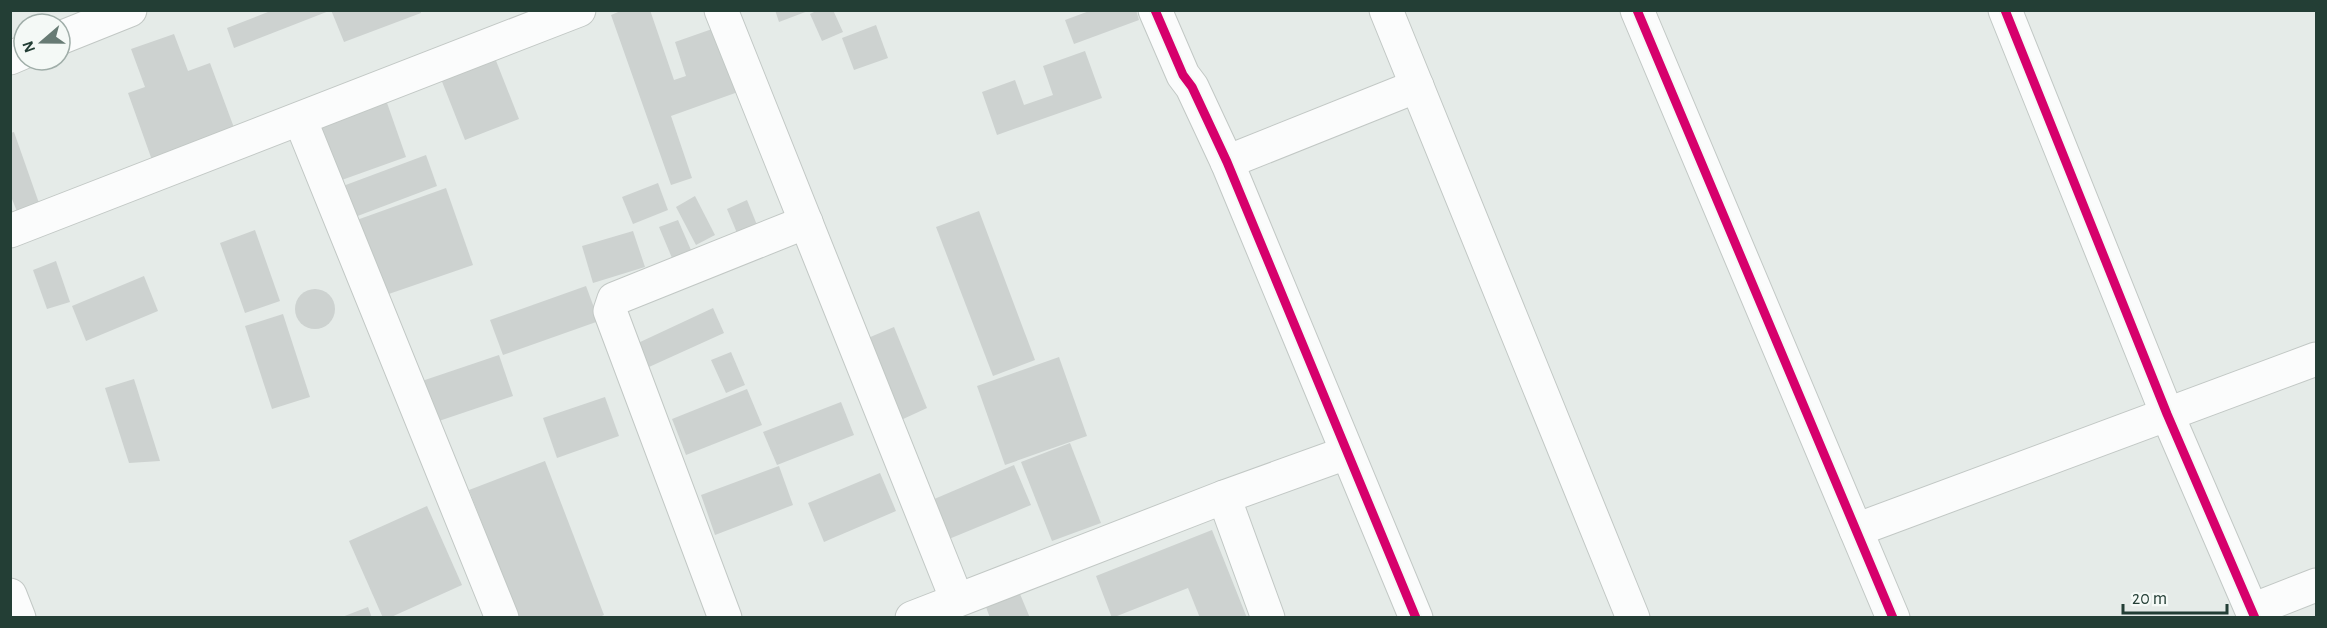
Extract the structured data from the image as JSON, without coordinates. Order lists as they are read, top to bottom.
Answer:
{
  "scale_bar": "20 m",
  "north": "left"
}
